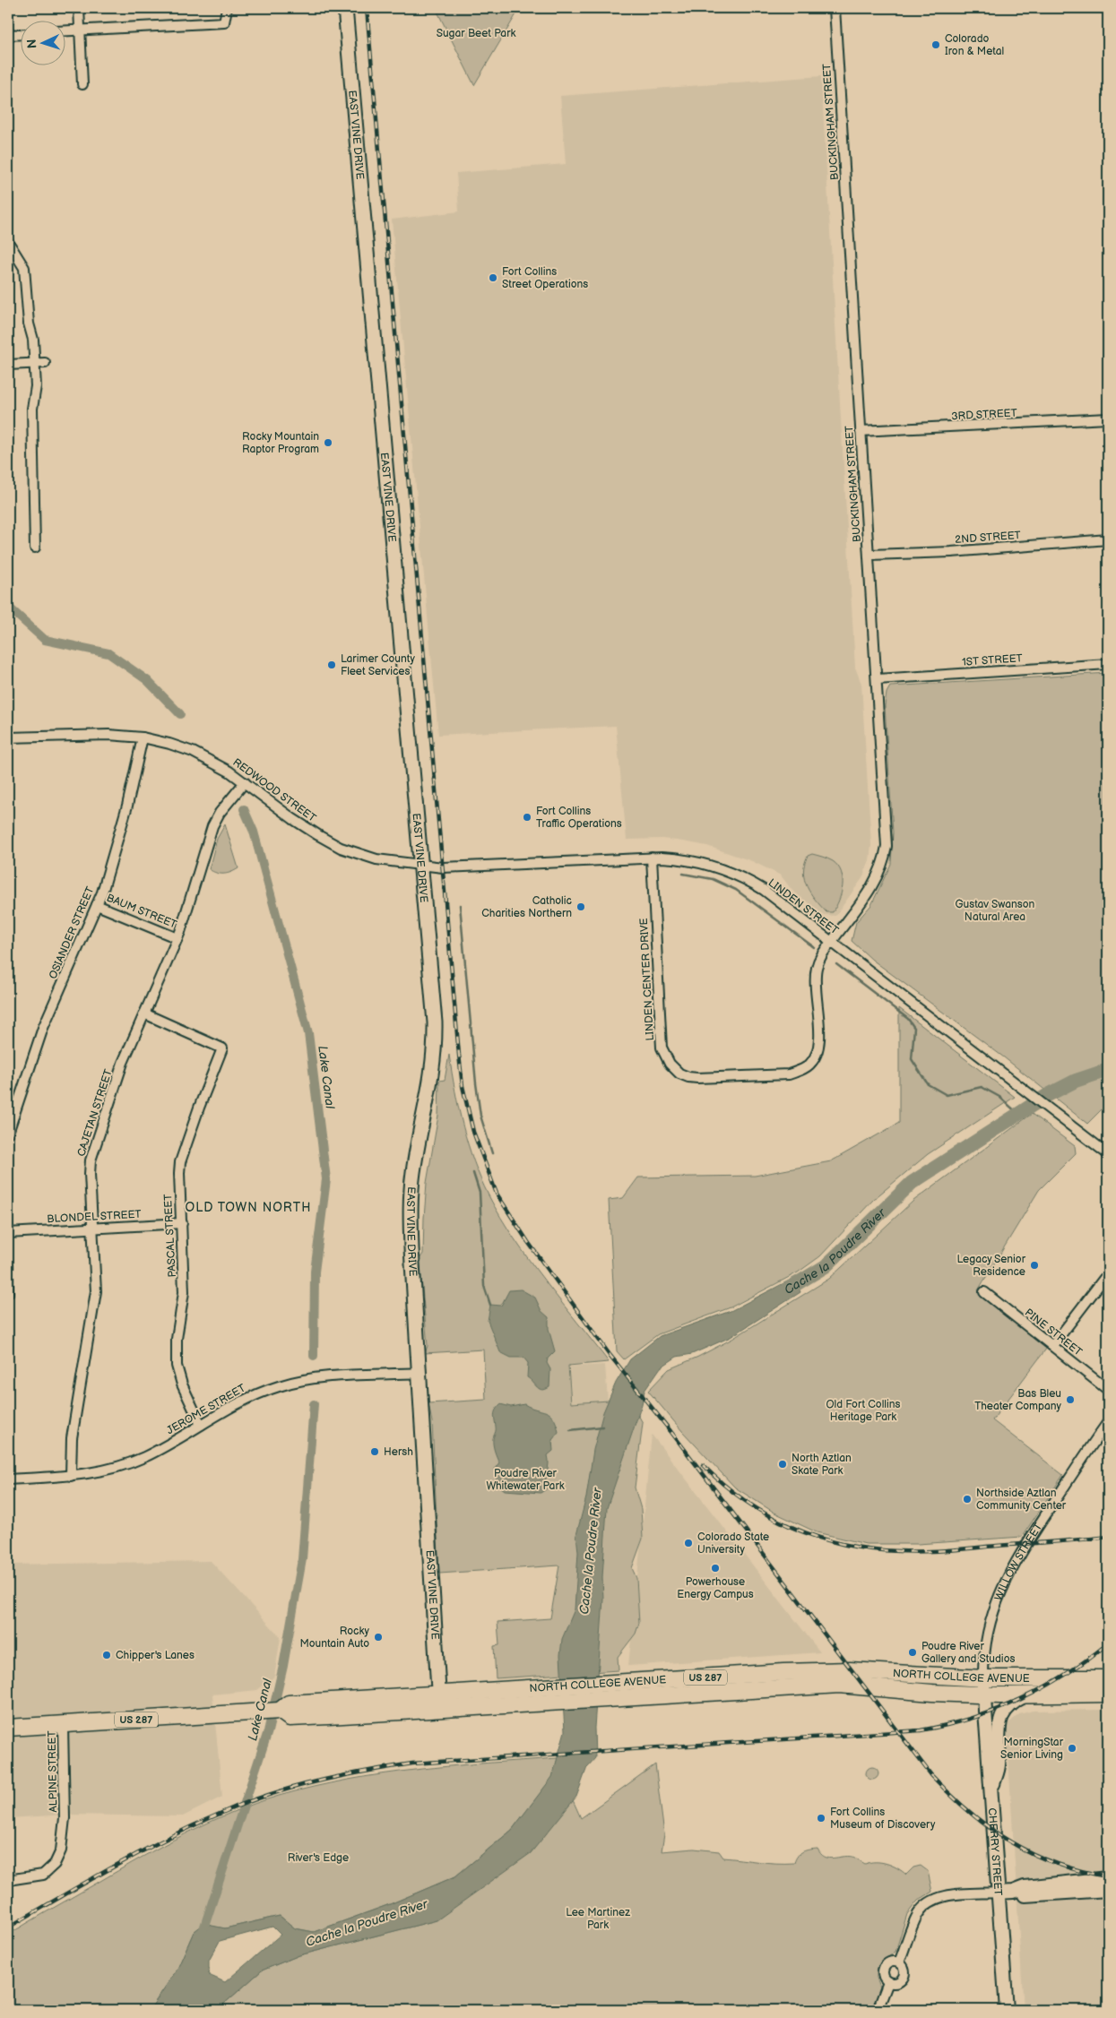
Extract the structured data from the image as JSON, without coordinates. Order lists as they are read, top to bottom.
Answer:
{
  "streets": {
    "highway": ["NORTH COLLEGE AVENUE", "US 287"],
    "main road": ["EAST VINE DRIVE"],
    "street": [
      "BUCKINGHAM STREET",
      "3RD STREET",
      "2ND STREET",
      "1ST STREET",
      "REDWOOD STREET",
      "LINDEN STREET",
      "BAUM STREET",
      "OSIANDER STREET",
      "LINDEN CENTER DRIVE",
      "CAJETAN STREET",
      "BLONDEL STREET",
      "PASCAL STREET",
      "PINE STREET",
      "JEROME STREET",
      "WILLOW STREET",
      "ALPINE STREET",
      "CHERRY STREET"
    ]
  },
  "crossings": [
    ["BUCKINGHAM STREET", "3RD STREET"],
    ["BUCKINGHAM STREET", "2ND STREET"],
    ["BUCKINGHAM STREET", "1ST STREET"],
    ["BUCKINGHAM STREET", "LINDEN STREET"],
    ["BUCKINGHAM STREET", "LINDEN CENTER DRIVE"],
    ["EAST VINE DRIVE", "REDWOOD STREET"],
    ["EAST VINE DRIVE", "LINDEN STREET"],
    ["EAST VINE DRIVE", "JEROME STREET"],
    ["EAST VINE DRIVE", "NORTH COLLEGE AVENUE"],
    ["REDWOOD STREET", "LINDEN STREET"],
    ["REDWOOD STREET", "OSIANDER STREET"],
    ["REDWOOD STREET", "CAJETAN STREET"],
    ["LINDEN STREET", "LINDEN CENTER DRIVE"],
    ["BAUM STREET", "OSIANDER STREET"],
    ["BAUM STREET", "CAJETAN STREET"],
    ["CAJETAN STREET", "BLONDEL STREET"],
    ["CAJETAN STREET", "PASCAL STREET"],
    ["CAJETAN STREET", "JEROME STREET"],
    ["BLONDEL STREET", "PASCAL STREET"],
    ["PASCAL STREET", "JEROME STREET"],
    ["WILLOW STREET", "NORTH COLLEGE AVENUE"],
    ["WILLOW STREET", "CHERRY STREET"],
    ["NORTH COLLEGE AVENUE", "ALPINE STREET"],
    ["NORTH COLLEGE AVENUE", "CHERRY STREET"]
  ],
  "districts": ["OLD TOWN NORTH"],
  "water": ["Lake Canal", "Cache la Poudre River"],
  "parks": [
    "Sugar Beet Park",
    "Gustav Swanson Natural Area",
    "Old Fort Collins Heritage Park",
    "Poudre River Whitewater Park",
    "River's Edge",
    "Lee Martinez Park"
  ],
  "places": [
    "Colorado Iron & Metal",
    "Fort Collins Street Operations",
    "Rocky Mountain Raptor Program",
    "Larimer County Fleet Services",
    "Fort Collins Traffic Operations",
    "Catholic Charities Northern",
    "Legacy Senior Residence",
    "Bas Bleu Theater Company",
    "Hersh",
    "North Aztlan Skate Park",
    "Northside Aztlan Community Center",
    "Colorado State University",
    "Powerhouse Energy Campus",
    "Rocky Mountain Auto",
    "Poudre River Gallery and Studios",
    "Chipper's Lanes",
    "MorningStar Senior Living",
    "Fort Collins Museum of Discovery"
  ],
  "north": "left"
}
